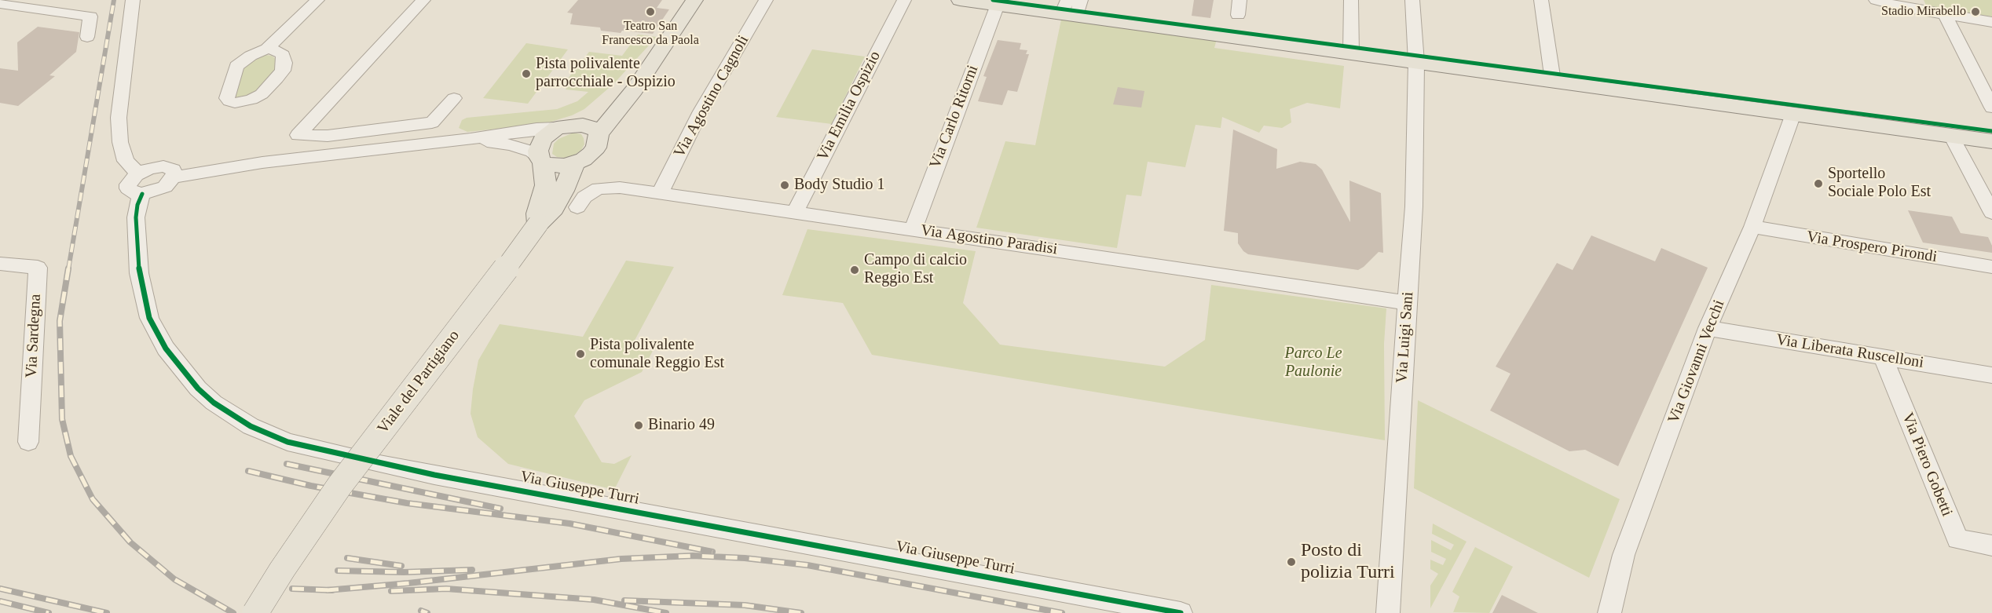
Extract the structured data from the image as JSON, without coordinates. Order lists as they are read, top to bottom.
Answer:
{
  "streets": {
    "main road": ["Viale del Partigiano"],
    "street": [
      "Via Agostino Cagnoli",
      "Via Emilia Ospizio",
      "Via Carlo Ritorni",
      "Via Agostino Paradisi",
      "Via Prospero Pirondi",
      "Via Sardegna",
      "Via Luigi Sani",
      "Via Liberata Ruscelloni",
      "Via Giovanni Vecchi",
      "Via Piero Gobetti",
      "Via Giuseppe Turri"
    ]
  },
  "crossings": [
    ["Via Agostino Cagnoli", "Via Agostino Paradisi"],
    ["Via Emilia Ospizio", "Via Agostino Paradisi"],
    ["Via Carlo Ritorni", "Via Agostino Paradisi"],
    ["Via Agostino Paradisi", "Via Luigi Sani"],
    ["Via Prospero Pirondi", "Via Giovanni Vecchi"],
    ["Via Liberata Ruscelloni", "Via Giovanni Vecchi"],
    ["Via Liberata Ruscelloni", "Via Piero Gobetti"]
  ],
  "parks": ["Parco Le Paulonie"],
  "places": [
    "Teatro San Francesco da Paola",
    "Stadio Mirabello",
    "Pista polivalente parrocchiale - Ospizio",
    "Sportello Sociale Polo Est",
    "Body Studio 1",
    "Campo di calcio Reggio Est",
    "Pista polivalente comunale Reggio Est",
    "Binario 49",
    "Posto di polizia Turri"
  ]
}
